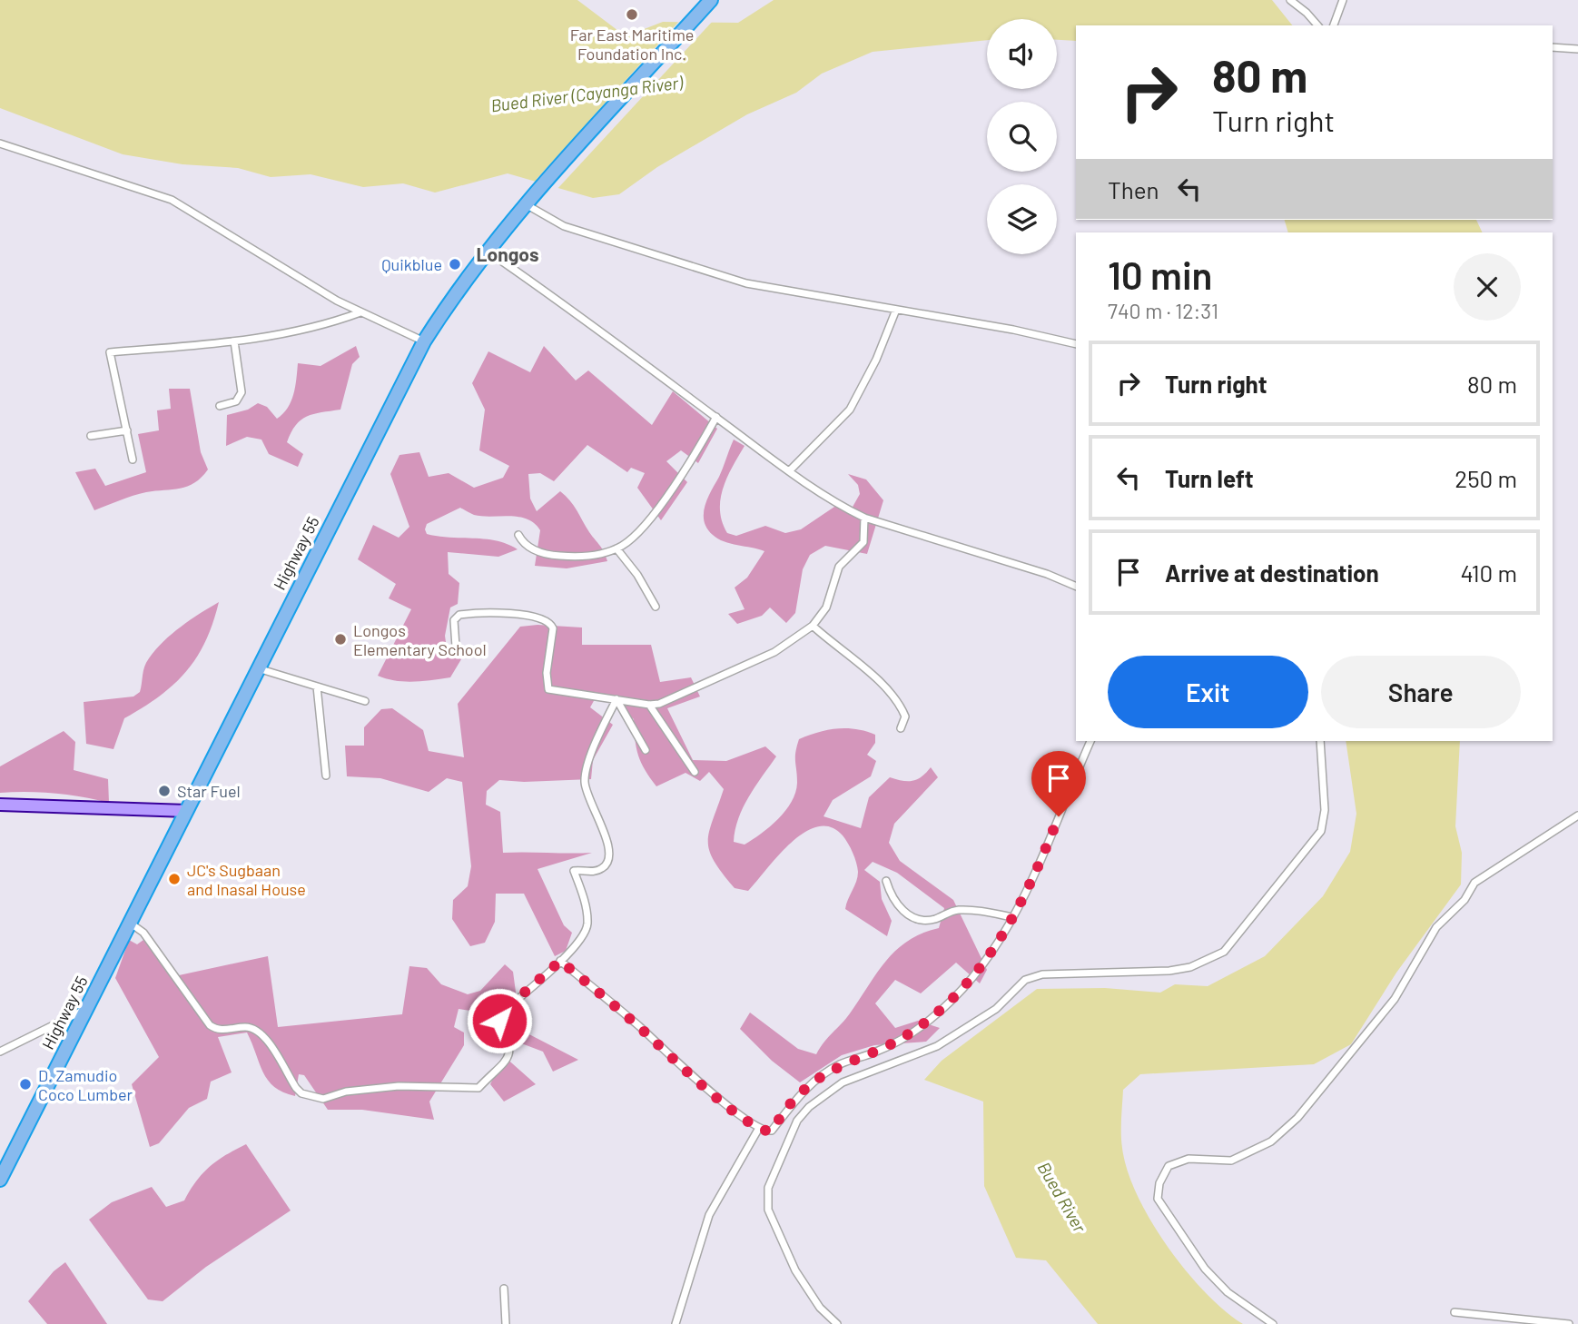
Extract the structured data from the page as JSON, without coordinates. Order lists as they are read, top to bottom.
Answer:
{
  "streets": {
    "highway": ["Highway 55"]
  },
  "districts": ["Longos"],
  "water": ["Bued River (Cayanga River)", "Bued River"],
  "places": [
    "Far East Maritime Foundation Inc.",
    "Quikblue",
    "Longos Elementary School",
    "Star Fuel",
    "JC's Sugbaan and Inasal House",
    "D. Zamudio Coco Lumber"
  ],
  "page": {
    "turn": ["80 m", "Turn right"],
    "then": "Then",
    "heading": ["10 min", "740 m · 12:31"],
    "list": [
      {
        "name": "Turn right",
        "value": "80 m"
      },
      {
        "name": "Turn left",
        "value": "250 m"
      },
      {
        "name": "Arrive at destination",
        "value": "410 m"
      }
    ],
    "buttons": ["Exit", "Share"]
  }
}
